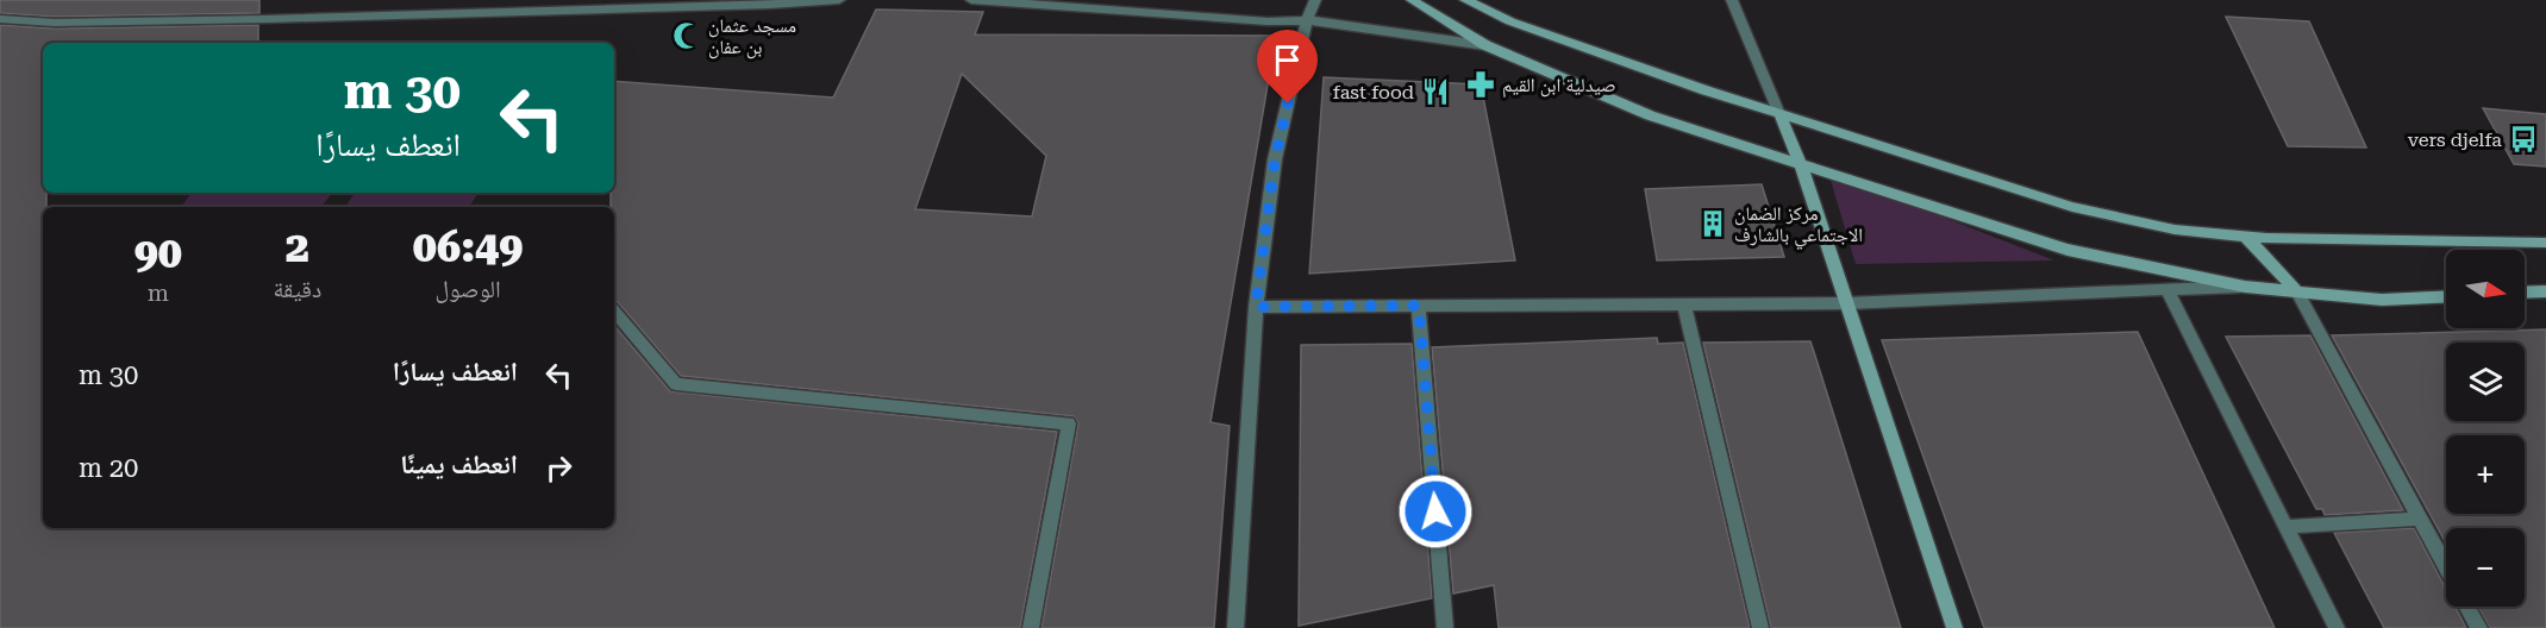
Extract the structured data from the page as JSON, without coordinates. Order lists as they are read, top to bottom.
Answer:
{
  "places": {
    "mosque": ["مسجد عثمان بن عفان"],
    "pharmacy": ["صيدلية ابن القيم"],
    "restaurant": ["fast food"],
    "bus stop": ["vers djelfa"],
    "building": ["مركز الضمان الاجتماعي بالشارف"]
  },
  "north": "right",
  "page": {
    "turn": ["30 m", "انعطف يسارًا"],
    "eta": [
      "06:49",
      "الوصول",
      "2",
      "دقيقة",
      "90",
      "m"
    ],
    "map_buttons": ["+", "−"],
    "list": [
      {
        "name": "انعطف يسارًا",
        "value": "30 m"
      },
      {
        "name": "انعطف يمينًا",
        "value": "20 m"
      }
    ]
  }
}
